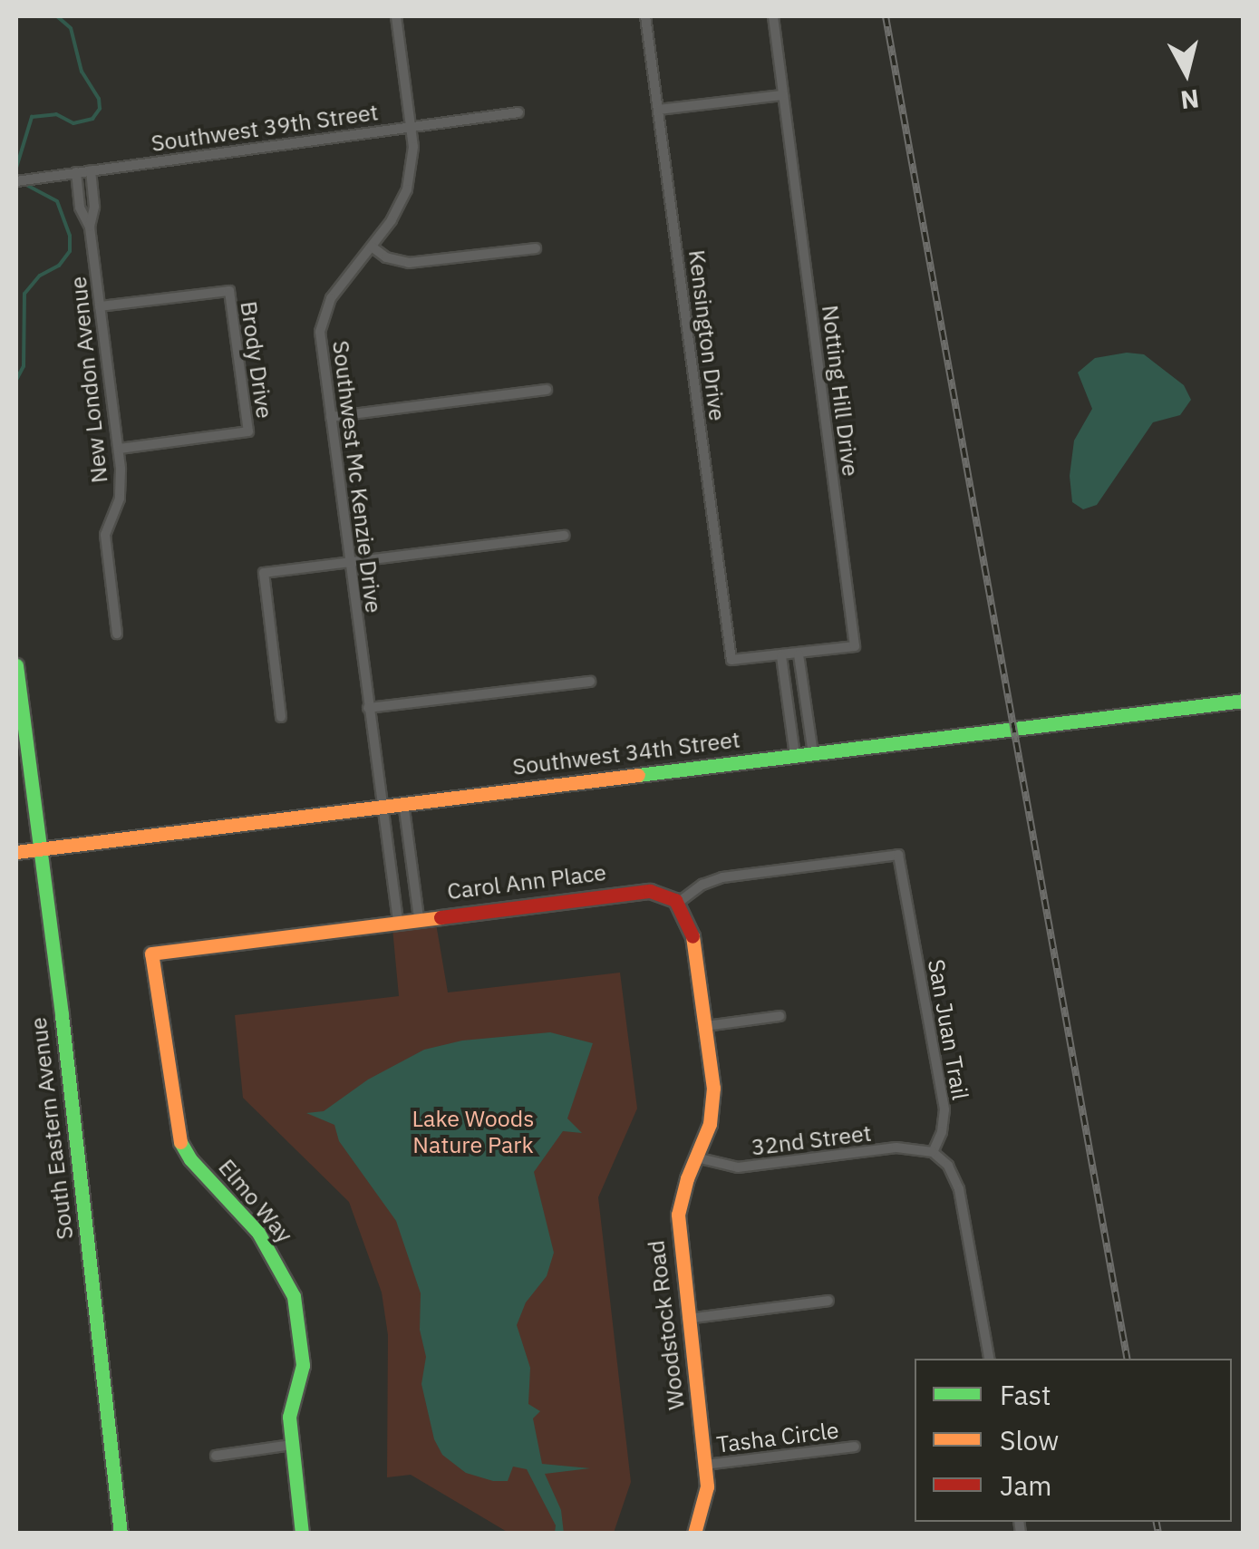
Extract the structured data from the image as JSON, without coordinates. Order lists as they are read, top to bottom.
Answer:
{
  "streets": {
    "street": [
      "Southwest 39th Street",
      "Kensington Drive",
      "Brody Drive",
      "New London Avenue",
      "Notting Hill Drive",
      "Southwest Mc Kenzie Drive",
      "Southwest 34th Street",
      "Carol Ann Place",
      "San Juan Trail",
      "South Eastern Avenue",
      "32nd Street",
      "Elmo Way",
      "Woodstock Road",
      "Tasha Circle"
    ]
  },
  "crossings": [
    ["Southwest 39th Street", "New London Avenue"],
    ["Southwest 39th Street", "Southwest Mc Kenzie Drive"],
    ["Kensington Drive", "Notting Hill Drive"],
    ["Brody Drive", "New London Avenue"],
    ["Southwest Mc Kenzie Drive", "Southwest 34th Street"],
    ["Southwest Mc Kenzie Drive", "Carol Ann Place"],
    ["Southwest 34th Street", "South Eastern Avenue"],
    ["Carol Ann Place", "San Juan Trail"],
    ["Carol Ann Place", "Elmo Way"],
    ["Carol Ann Place", "Woodstock Road"],
    ["San Juan Trail", "32nd Street"],
    ["San Juan Trail", "Woodstock Road"],
    ["32nd Street", "Woodstock Road"],
    ["Woodstock Road", "Tasha Circle"]
  ],
  "parks": ["Lake Woods Nature Park"],
  "legend": ["Fast", "Slow", "Jam"],
  "north": "bottom"
}
